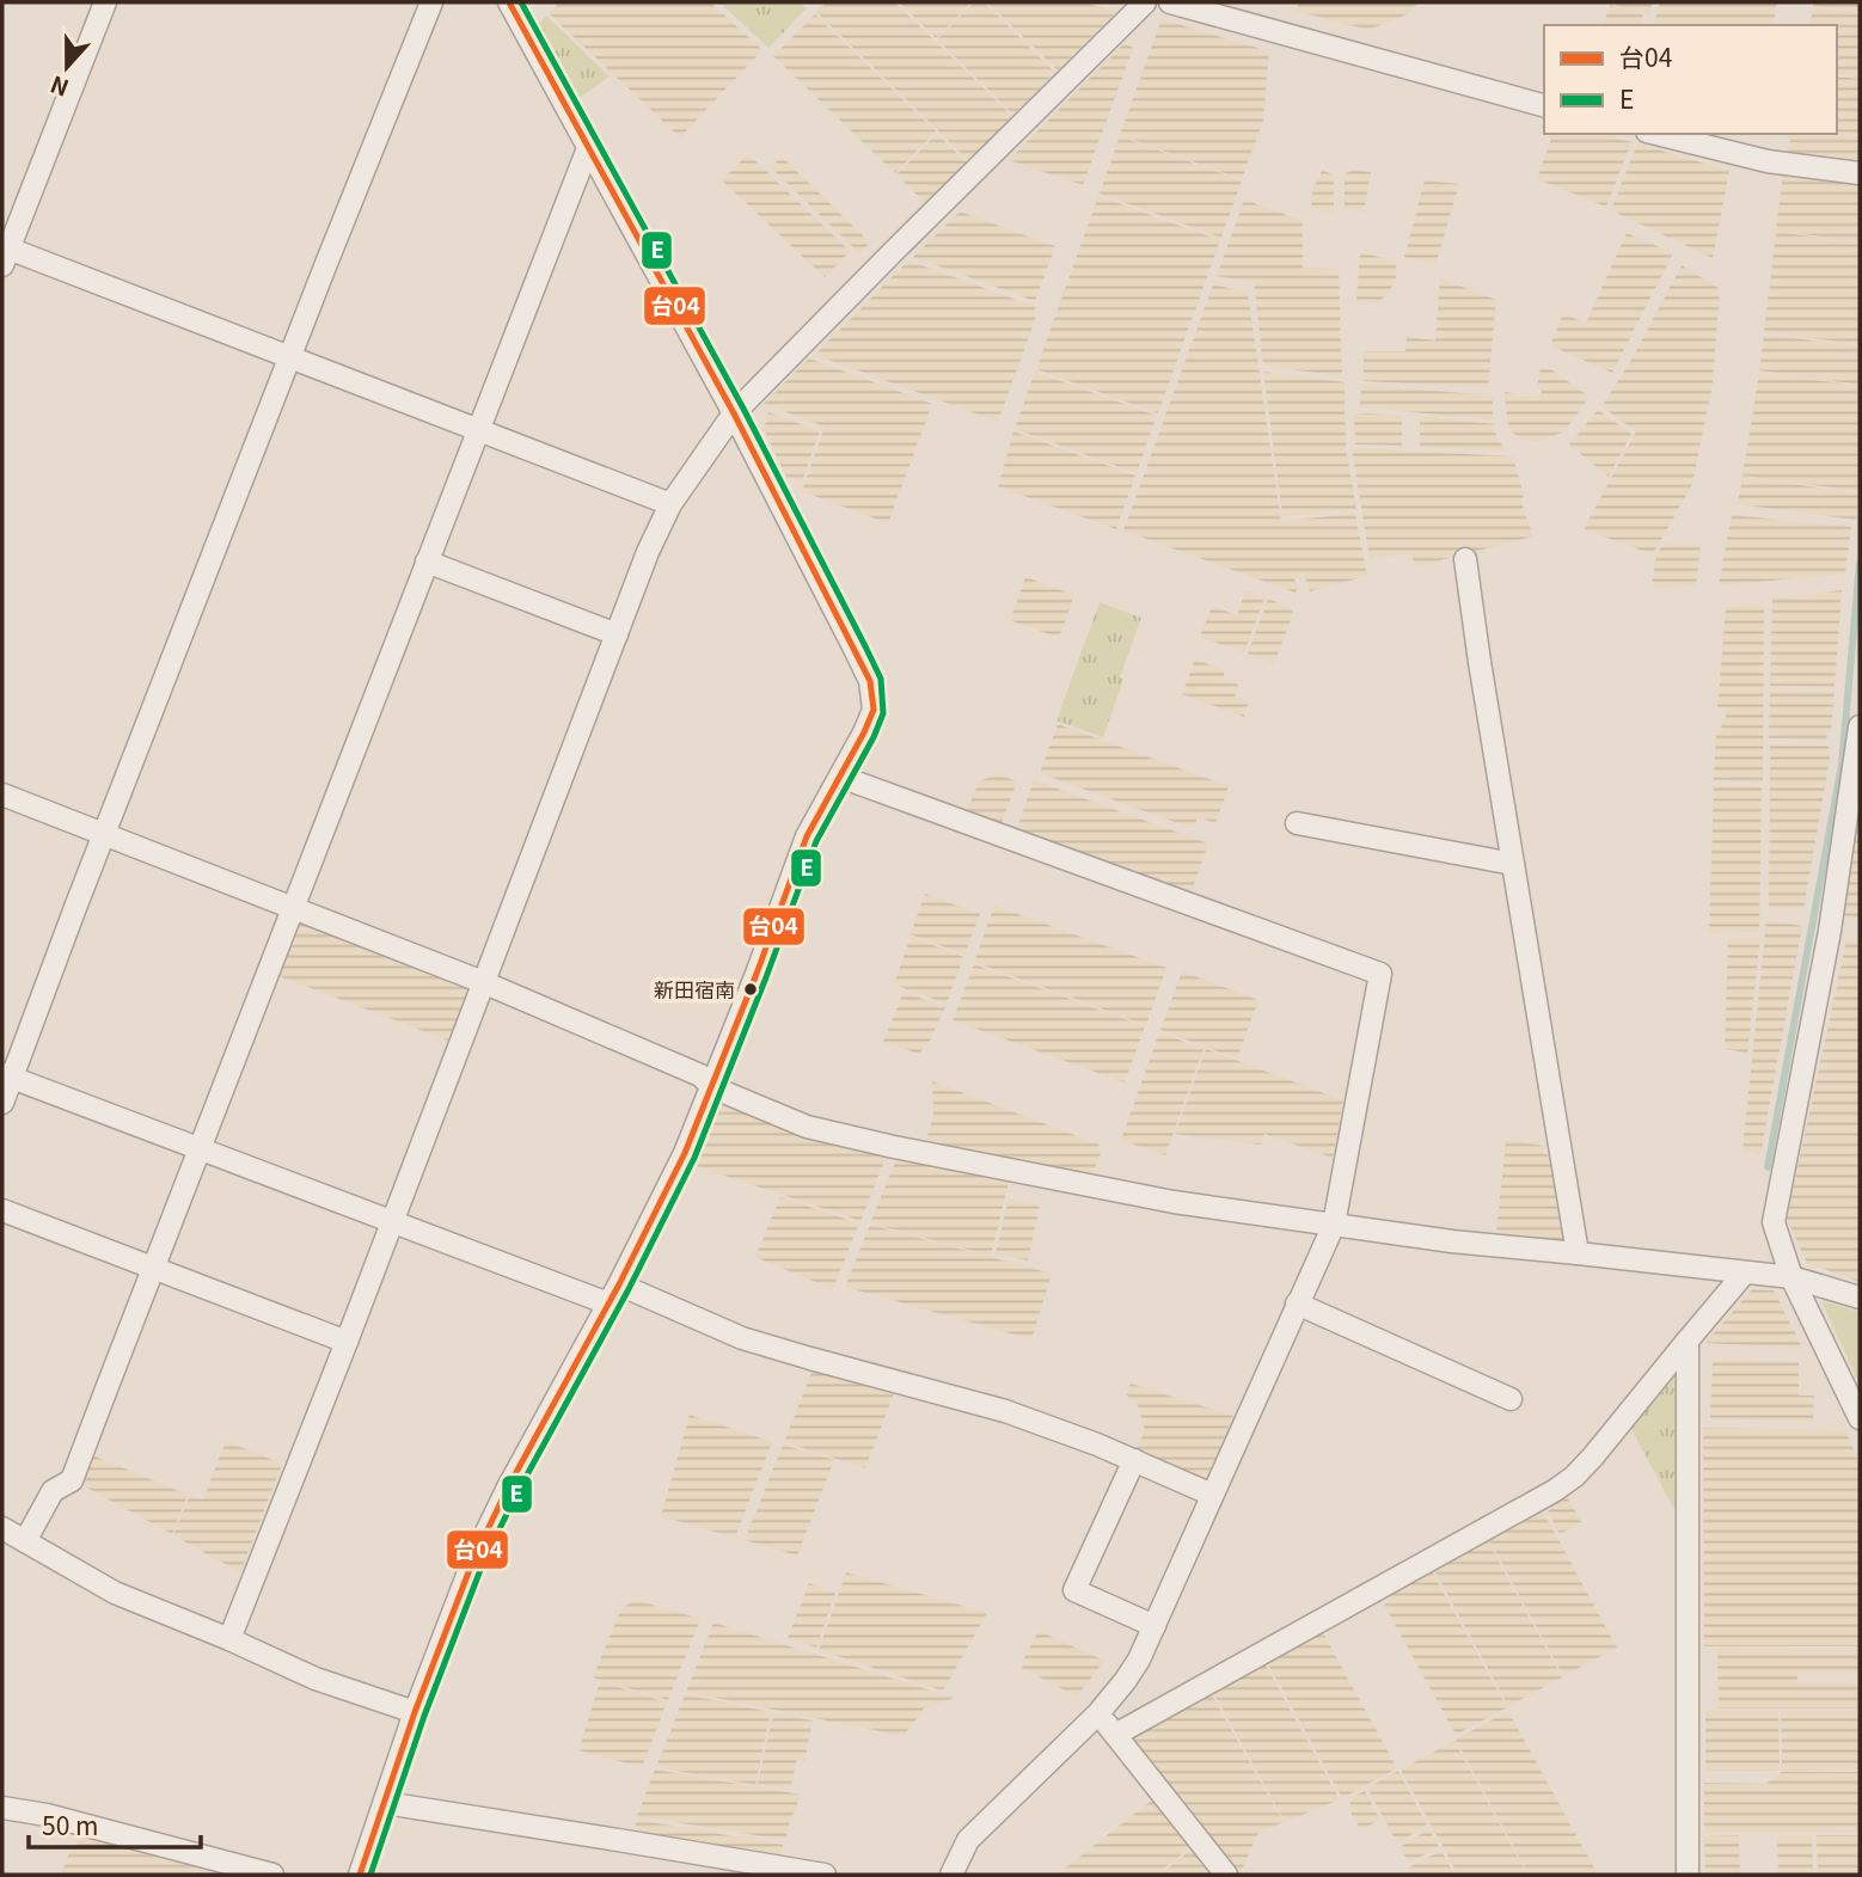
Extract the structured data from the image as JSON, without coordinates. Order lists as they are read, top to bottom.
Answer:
{
  "places": ["新田宿南"],
  "lines": ["transit line 台04", "transit line E"],
  "legend": ["台04", "E"],
  "scale_bar": "50 m",
  "north": "bottom"
}
